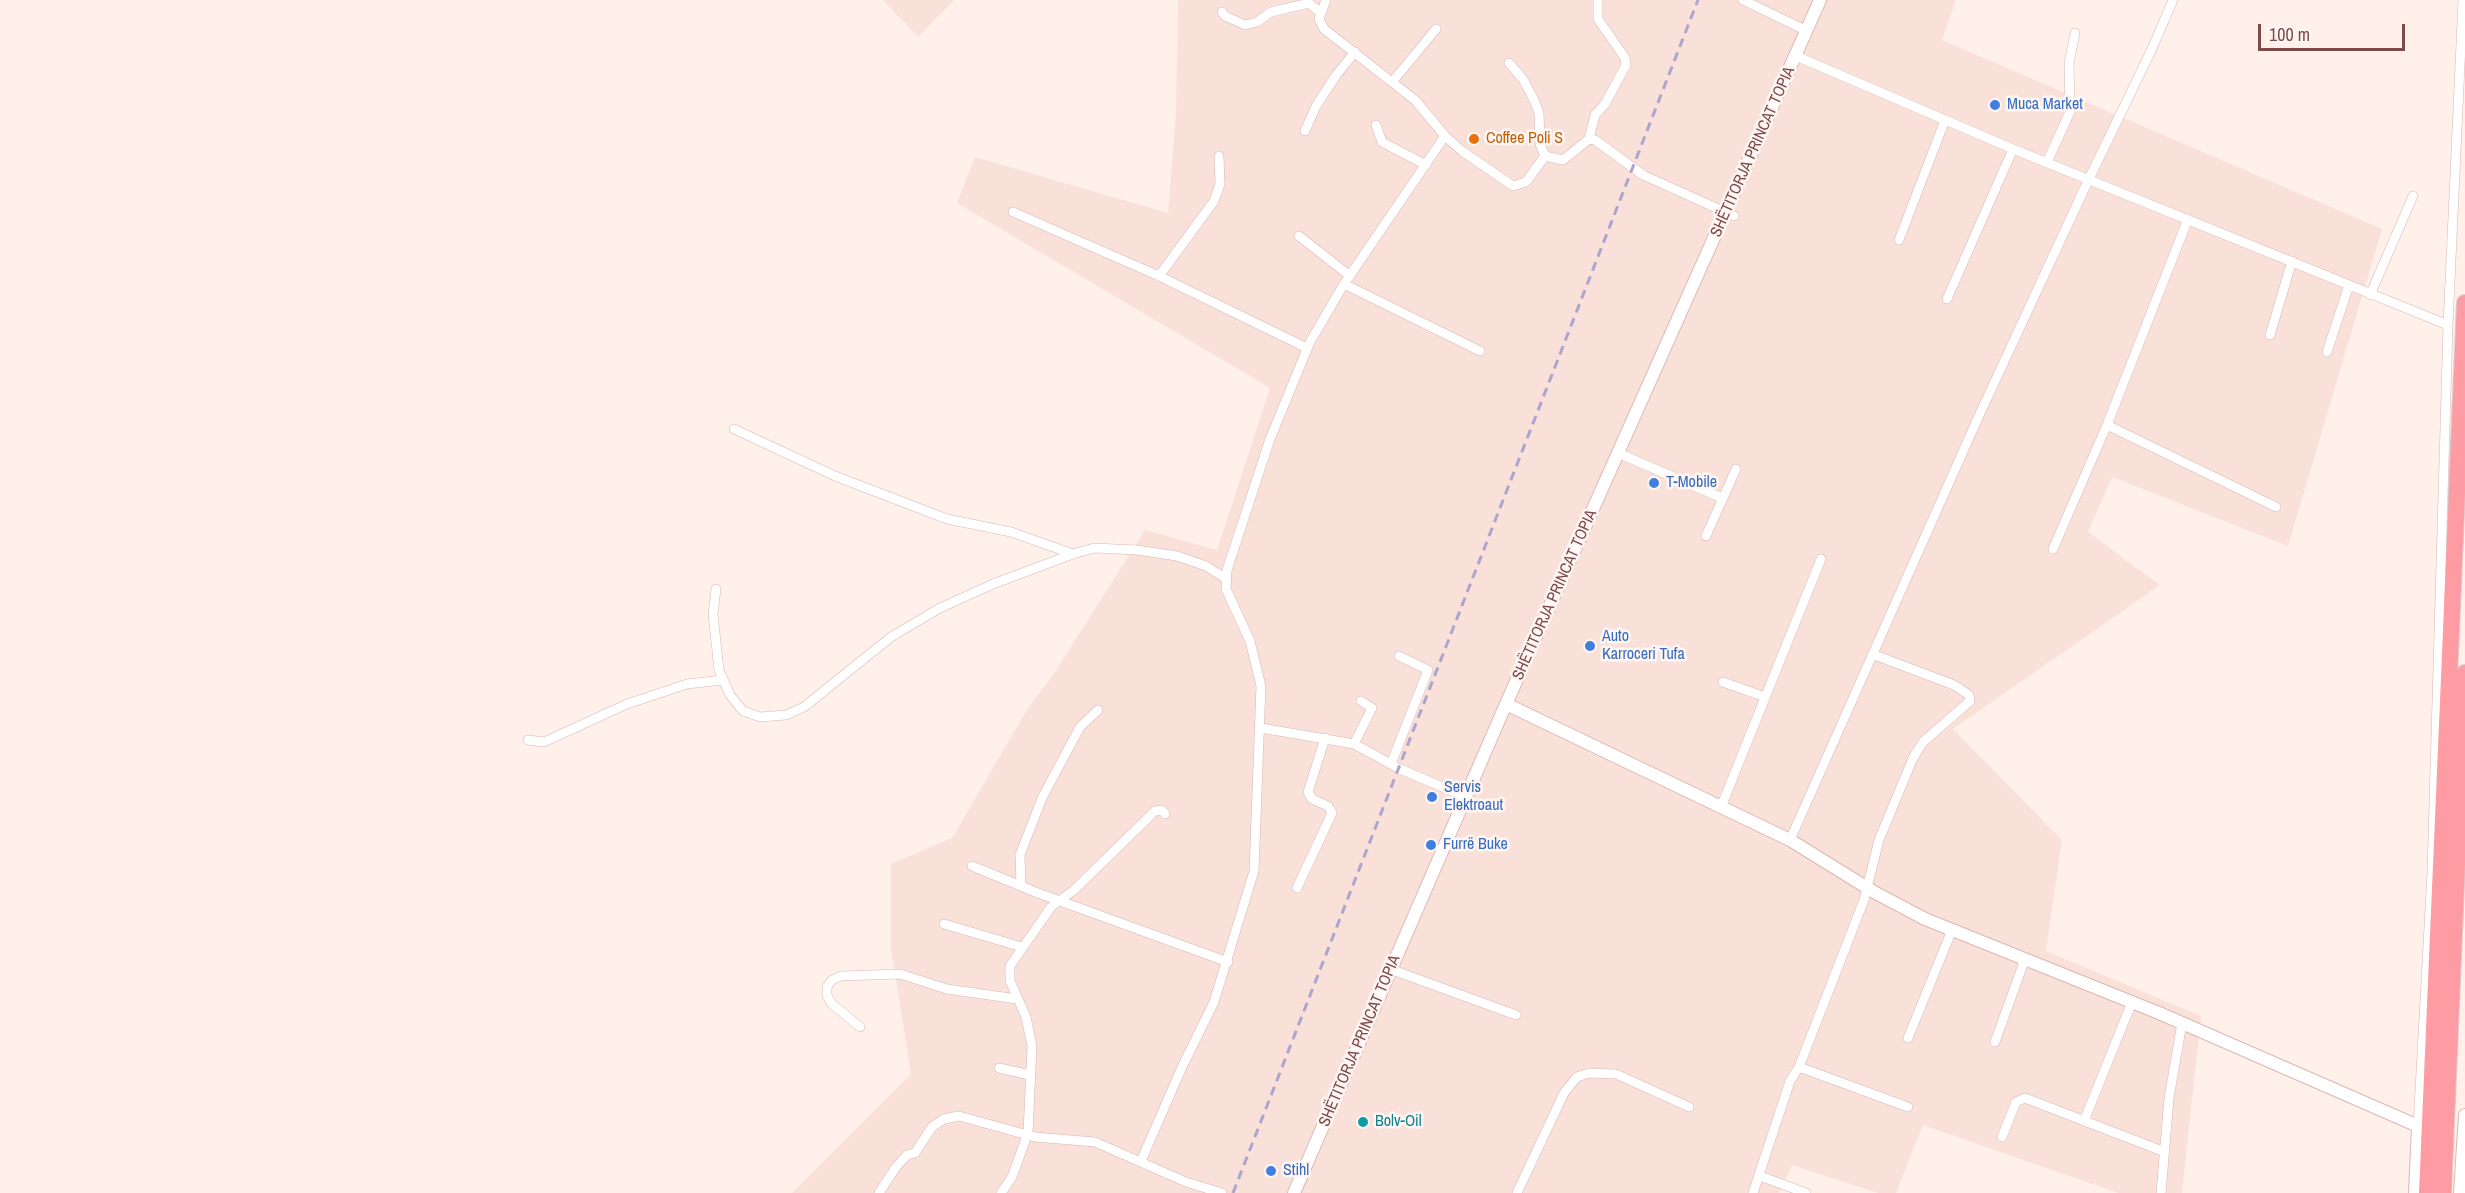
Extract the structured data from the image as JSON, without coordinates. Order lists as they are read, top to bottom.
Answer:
{
  "streets": {
    "main road": ["SHËTITORJA PRINCAT TOPIA"]
  },
  "places": [
    "Muca Market",
    "Coffee Poli S",
    "T-Mobile",
    "Auto Karroceri Tufa",
    "Servis Elektroaut",
    "Furrë Buke",
    "Bolv-Oil",
    "Stihl"
  ],
  "scale_bar": "100 m"
}
